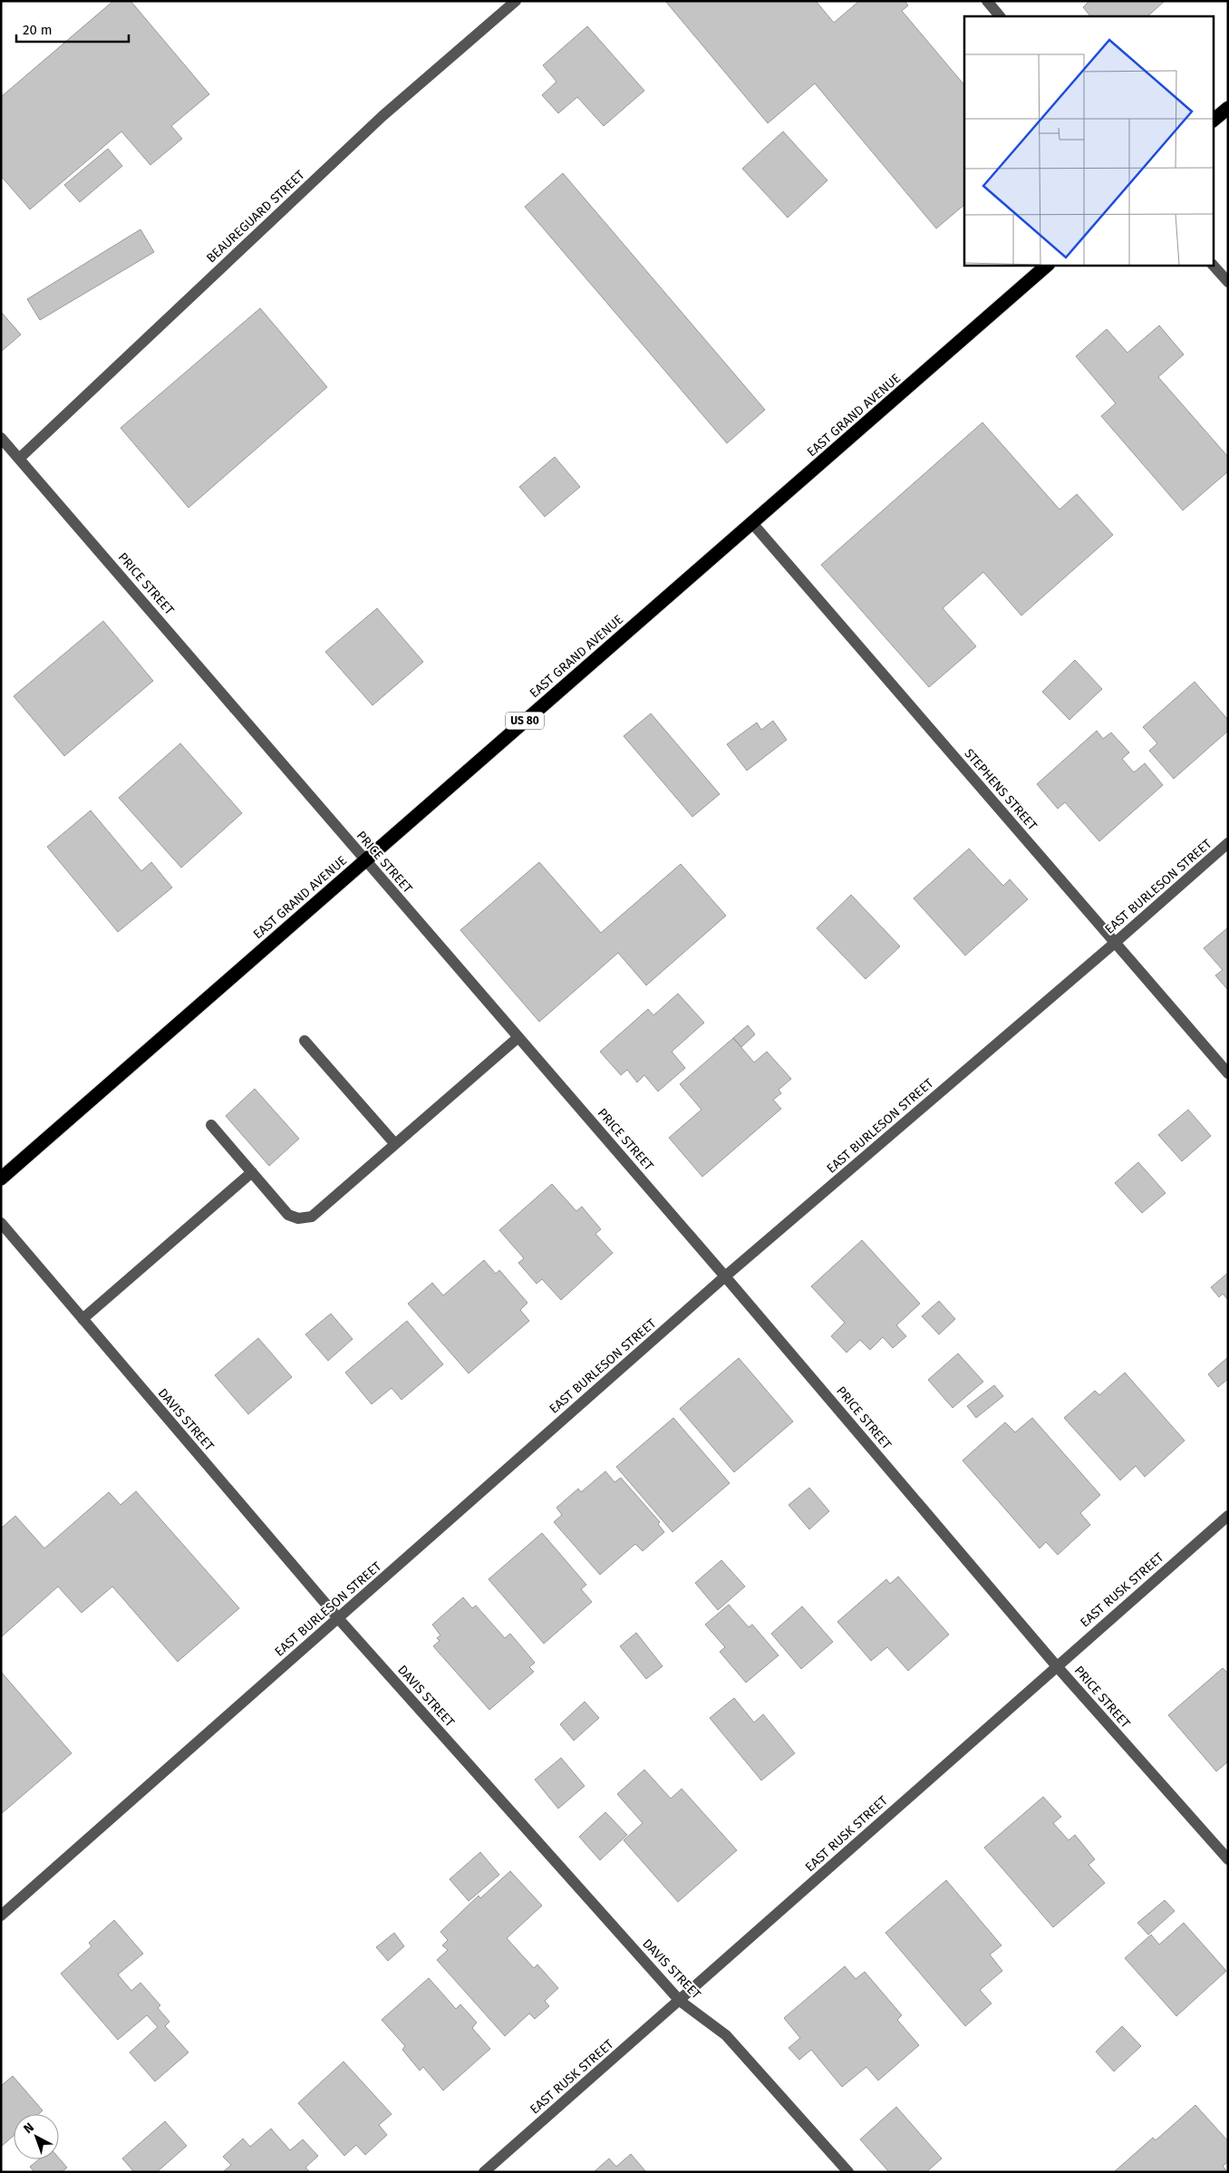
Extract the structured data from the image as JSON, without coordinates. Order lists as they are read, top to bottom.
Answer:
{
  "streets": {
    "highway": ["EAST GRAND AVENUE", "US 80"],
    "street": [
      "BEAUREGUARD STREET",
      "PRICE STREET",
      "STEPHENS STREET",
      "EAST BURLESON STREET",
      "DAVIS STREET",
      "EAST RUSK STREET"
    ]
  },
  "crossings": [
    ["BEAUREGUARD STREET", "PRICE STREET"],
    ["EAST GRAND AVENUE", "PRICE STREET"],
    ["EAST GRAND AVENUE", "STEPHENS STREET"],
    ["PRICE STREET", "EAST BURLESON STREET"],
    ["PRICE STREET", "EAST RUSK STREET"],
    ["STEPHENS STREET", "EAST BURLESON STREET"],
    ["EAST BURLESON STREET", "DAVIS STREET"],
    ["DAVIS STREET", "EAST RUSK STREET"]
  ],
  "scale_bar": "20 m",
  "north": "top left"
}
